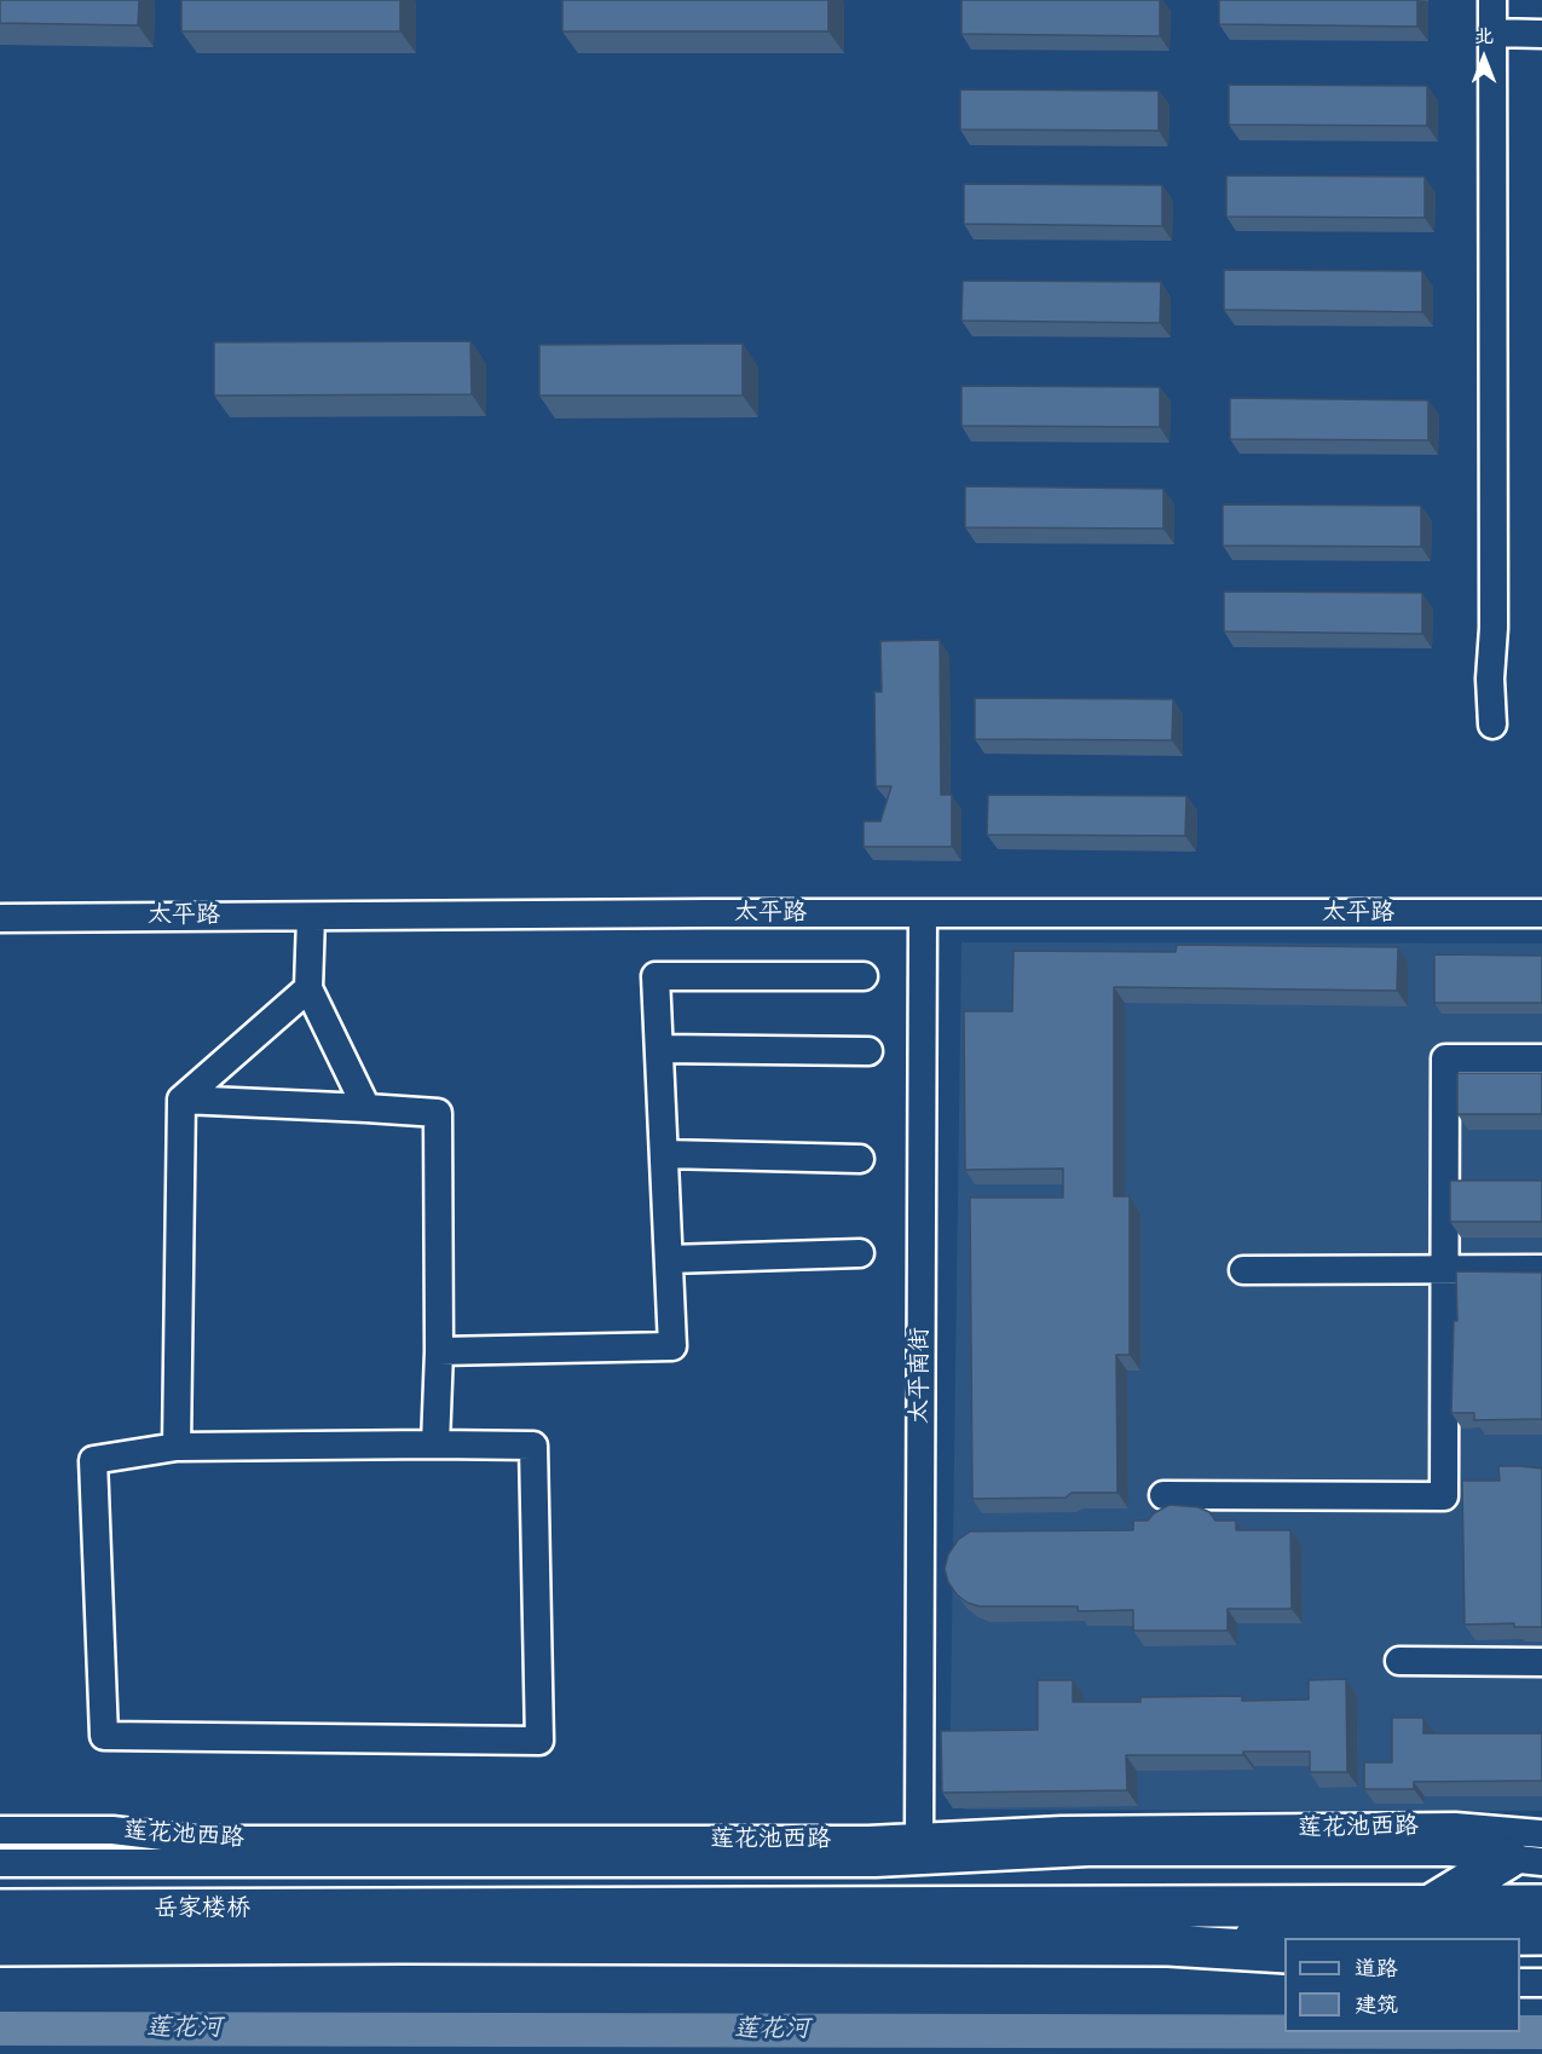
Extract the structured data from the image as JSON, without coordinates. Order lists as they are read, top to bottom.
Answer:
{
  "streets": {
    "highway": ["岳家楼桥"],
    "street": ["太平路", "太平南街", "莲花池西路"]
  },
  "crossings": [
    ["太平路", "太平南街"],
    ["太平南街", "莲花池西路"]
  ],
  "water": ["莲花河"],
  "legend": ["道路", "建筑"],
  "north": "top"
}
